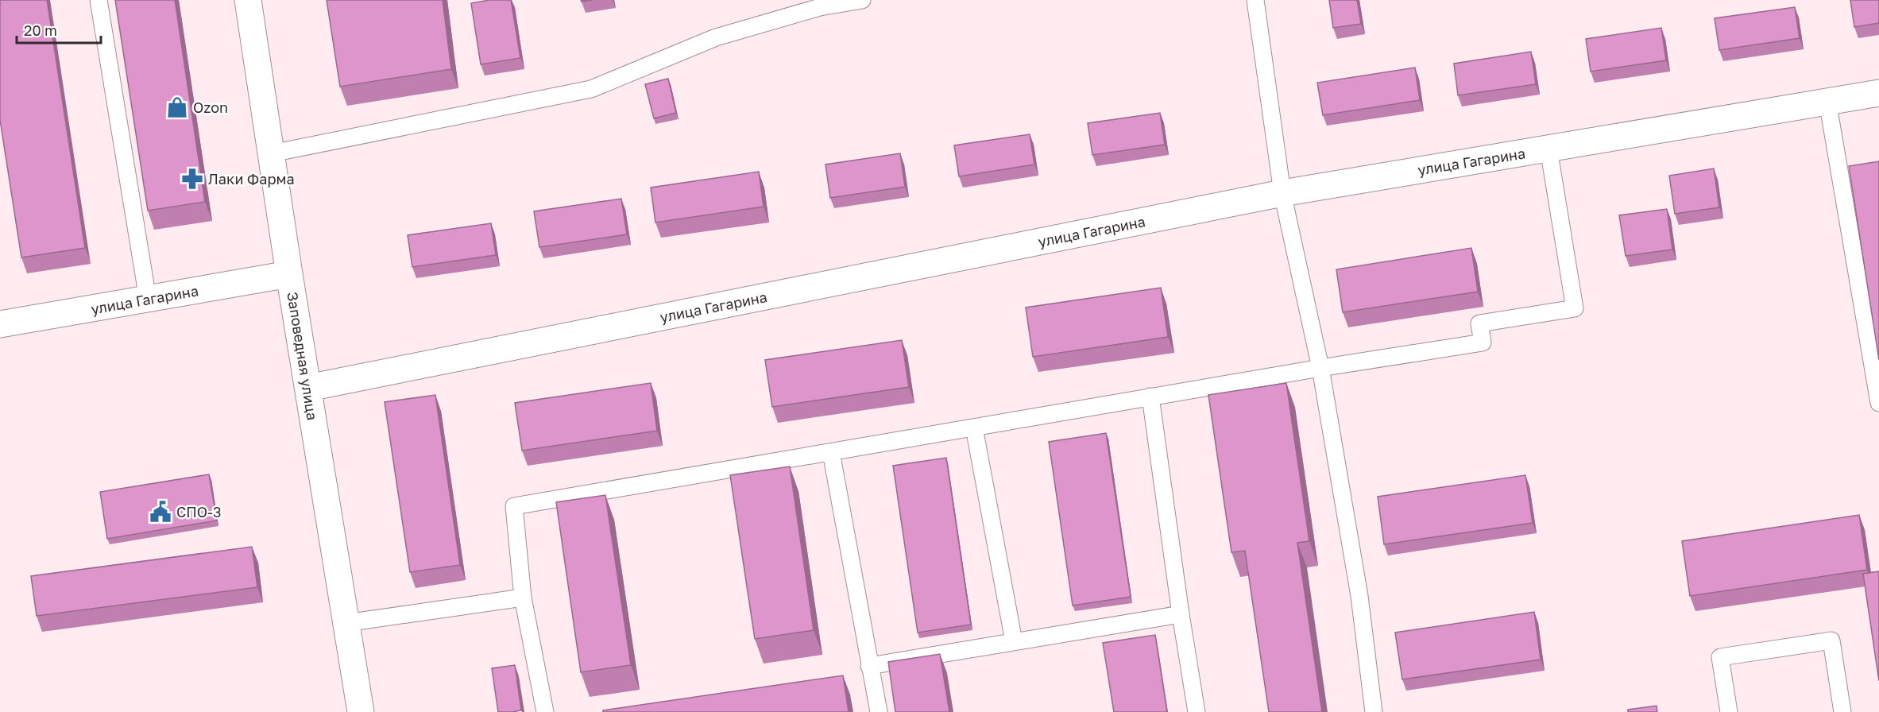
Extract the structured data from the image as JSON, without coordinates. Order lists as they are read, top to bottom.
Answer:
{
  "streets": {
    "street": ["улица Гагарина", "Заповедная улица"]
  },
  "crossings": [
    ["улица Гагарина", "Заповедная улица"]
  ],
  "places": {
    "shop": ["Ozon"],
    "pharmacy": ["Лаки Фарма"],
    "public building": ["СПО-3"]
  },
  "scale_bar": "20 m"
}
